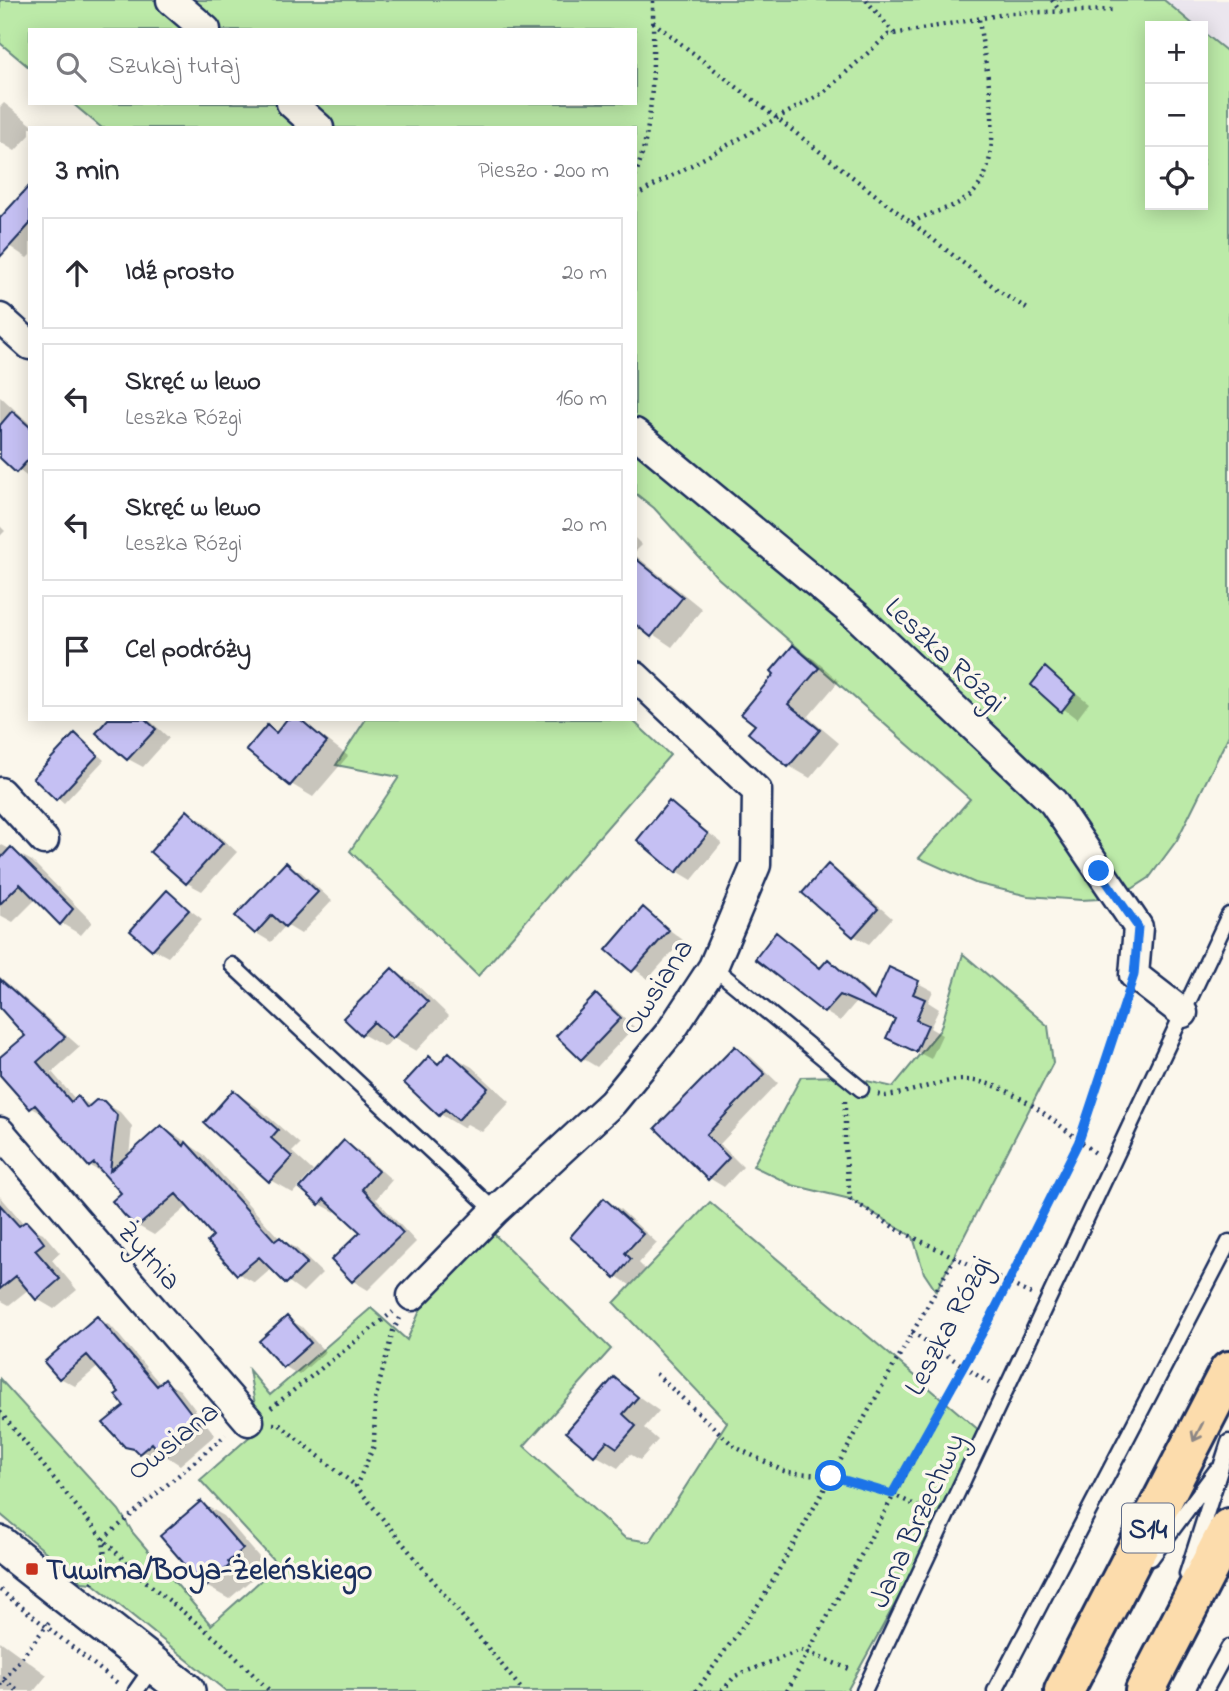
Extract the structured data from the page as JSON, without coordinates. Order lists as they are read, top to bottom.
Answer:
{
  "streets": {
    "highway": ["S14"],
    "street": ["Leszka Rózgi", "Owsiana", "Żytnia"],
    "lane": ["Jana Brzechwy"]
  },
  "crossings": [
    ["Owsiana", "Żytnia"]
  ],
  "places": {
    "transit": ["Tuwima/Boya-Żeleńskiego"]
  },
  "page": {
    "map_buttons": ["+", "−"],
    "search": "Szukaj tutaj",
    "heading": ["3 min", "Pieszo · 200 m"],
    "list": [
      ["Idź prosto", "20 m"],
      ["Skręć w lewo", "Leszka Rózgi", "160 m"],
      ["Skręć w lewo", "Leszka Rózgi", "20 m"],
      "Cel podróży"
    ]
  }
}
